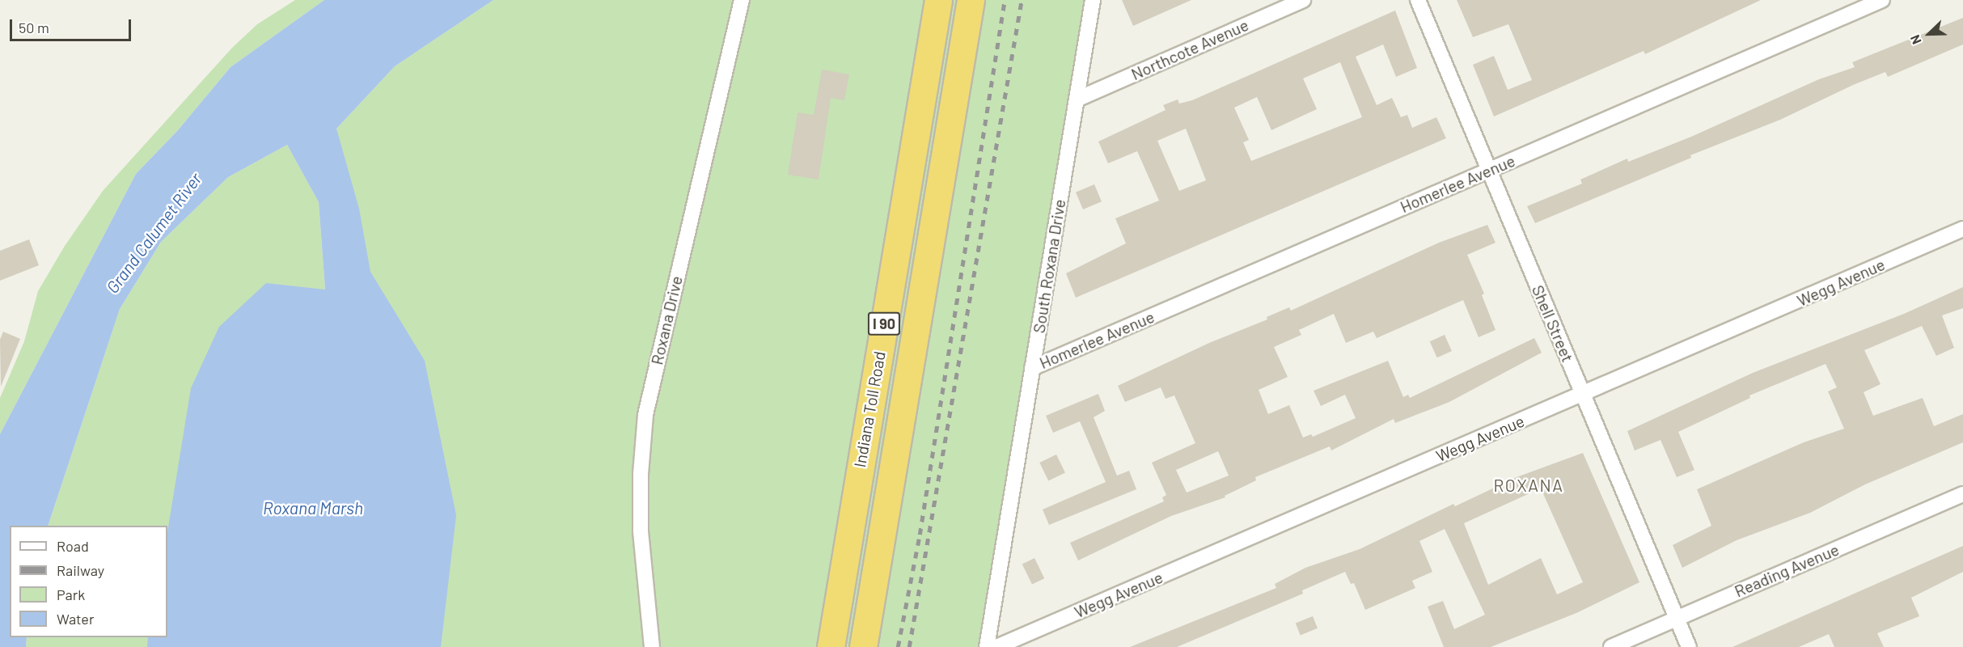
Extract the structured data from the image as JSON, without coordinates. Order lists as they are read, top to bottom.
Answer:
{
  "streets": {
    "highway": ["I 90", "Indiana Toll Road"],
    "street": [
      "Northcote Avenue",
      "Homerlee Avenue",
      "South Roxana Drive",
      "Wegg Avenue",
      "Roxana Drive",
      "Shell Street",
      "Reading Avenue"
    ]
  },
  "crossings": [
    ["Northcote Avenue", "South Roxana Drive"],
    ["Homerlee Avenue", "South Roxana Drive"],
    ["Homerlee Avenue", "Shell Street"],
    ["Wegg Avenue", "Shell Street"],
    ["Shell Street", "Reading Avenue"]
  ],
  "districts": ["ROXANA"],
  "water": ["Grand Calumet River", "Roxana Marsh"],
  "legend": [
    "Road",
    "Railway",
    "Park",
    "Water"
  ],
  "scale_bar": "50 m",
  "north": "bottom left"
}
